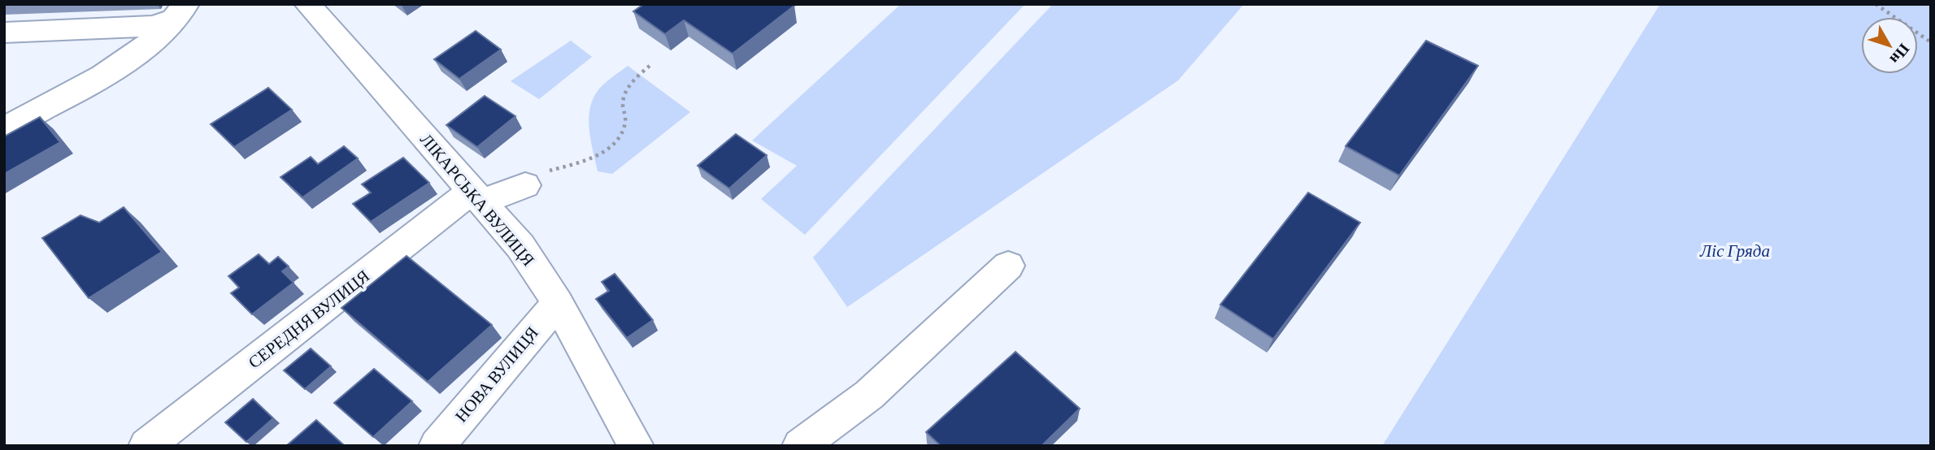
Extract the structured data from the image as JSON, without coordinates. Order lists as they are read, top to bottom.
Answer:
{
  "streets": {
    "street": ["ЛІКАРСЬКА ВУЛИЦЯ", "СЕРЕДНЯ ВУЛИЦЯ", "НОВА ВУЛИЦЯ"]
  },
  "crossings": [
    ["ЛІКАРСЬКА ВУЛИЦЯ", "СЕРЕДНЯ ВУЛИЦЯ"],
    ["ЛІКАРСЬКА ВУЛИЦЯ", "НОВА ВУЛИЦЯ"]
  ],
  "parks": ["Ліс Гряда"],
  "north": "bottom right"
}
